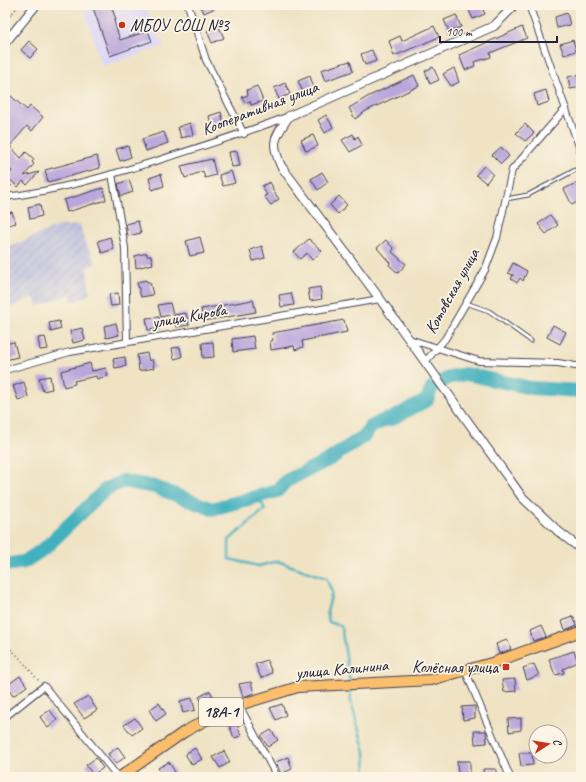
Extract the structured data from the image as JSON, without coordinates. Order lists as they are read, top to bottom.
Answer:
{
  "streets": {
    "main road": ["улица Калинина", "18А-1"],
    "street": ["Кооперативная улица", "Котовская улица", "улица Кирова"]
  },
  "places": {
    "other": ["МБОУ СОШ №3"],
    "transit": ["Колёсная улица"]
  },
  "scale_bar": "100 m",
  "north": "right"
}
